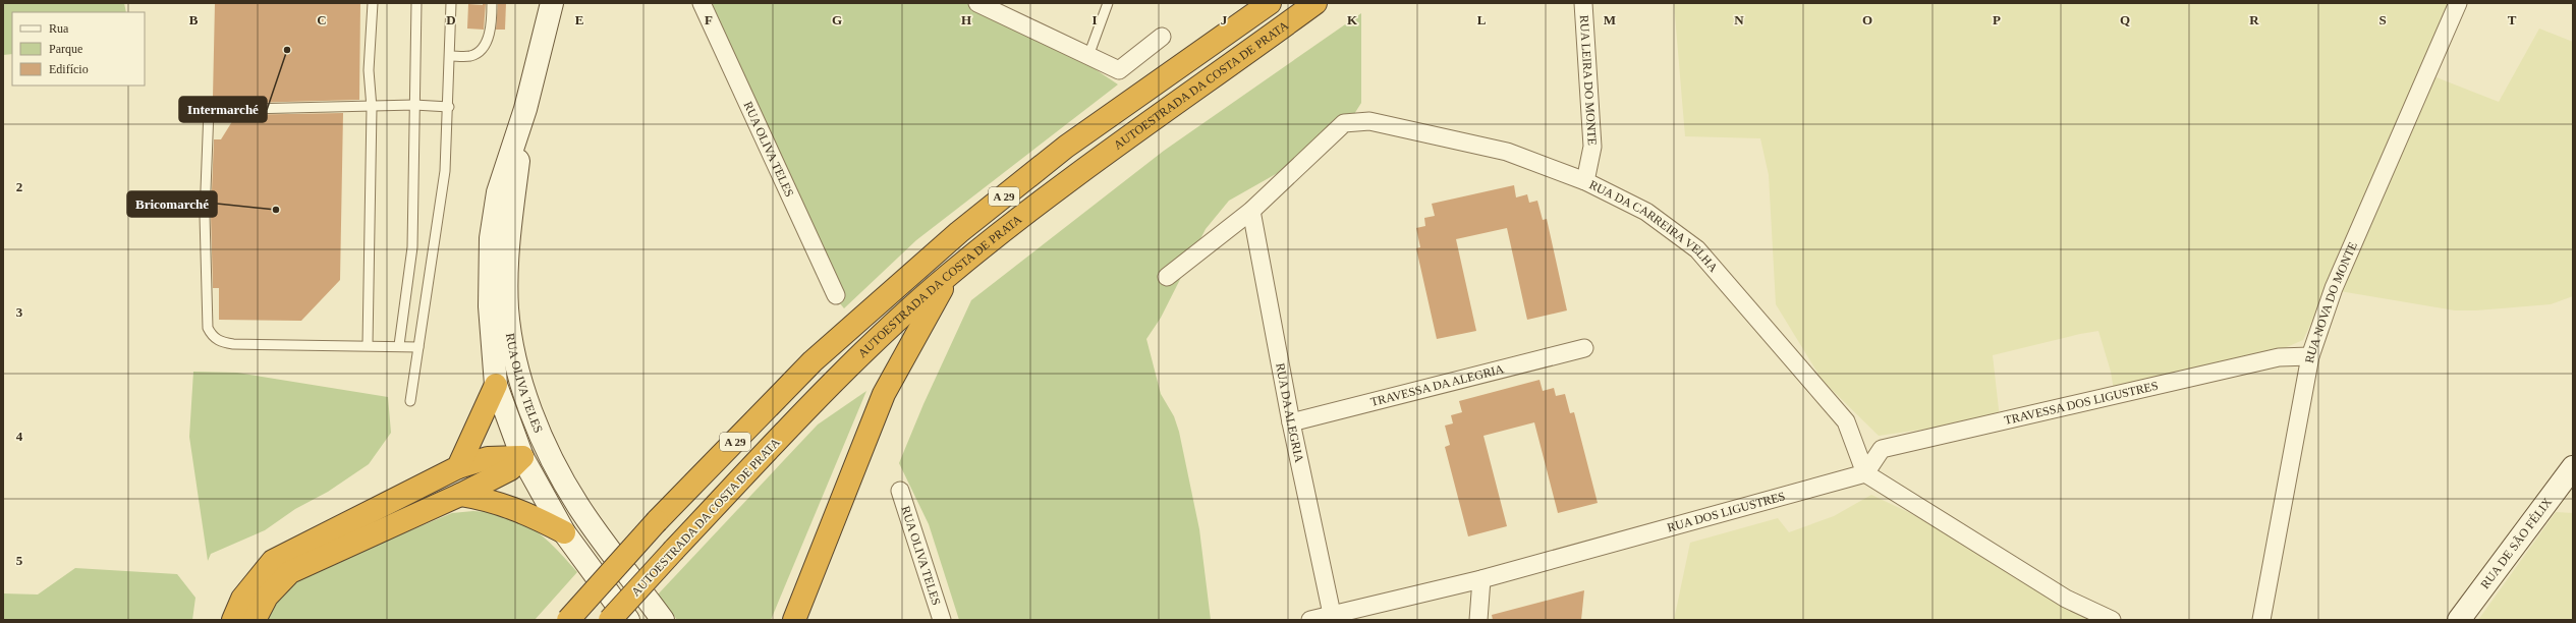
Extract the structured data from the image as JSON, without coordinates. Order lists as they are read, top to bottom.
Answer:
{
  "streets": {
    "highway": ["AUTOESTRADA DA COSTA DE PRATA", "A 29"],
    "main road": ["RUA OLIVA TELES", "RUA DE SÃO FÉLIX"],
    "street": [
      "RUA LEIRA DO MONTE",
      "RUA DA CARREIRA VELHA",
      "RUA NOVA DO MONTE",
      "TRAVESSA DA ALEGRIA",
      "TRAVESSA DOS LIGUSTRES",
      "RUA DA ALEGRIA",
      "RUA DOS LIGUSTRES"
    ]
  },
  "crossings": [
    ["RUA LEIRA DO MONTE", "RUA DA CARREIRA VELHA"],
    ["RUA DA CARREIRA VELHA", "TRAVESSA DOS LIGUSTRES"],
    ["RUA DA CARREIRA VELHA", "RUA DA ALEGRIA"],
    ["RUA DA CARREIRA VELHA", "RUA DOS LIGUSTRES"],
    ["RUA NOVA DO MONTE", "TRAVESSA DOS LIGUSTRES"],
    ["TRAVESSA DA ALEGRIA", "RUA DA ALEGRIA"],
    ["TRAVESSA DOS LIGUSTRES", "RUA DOS LIGUSTRES"],
    ["RUA DA ALEGRIA", "RUA DOS LIGUSTRES"]
  ],
  "places": ["Intermarché", "Bricomarché"],
  "legend": ["Rua", "Parque", "Edifício"],
  "grid": {
    "columns": [
      "B",
      "C",
      "D",
      "E",
      "F",
      "G",
      "H",
      "I",
      "J",
      "K",
      "L",
      "M",
      "N",
      "O",
      "P",
      "Q",
      "R",
      "S",
      "T"
    ],
    "rows": [
      "2",
      "3",
      "4",
      "5"
    ]
  }
}
